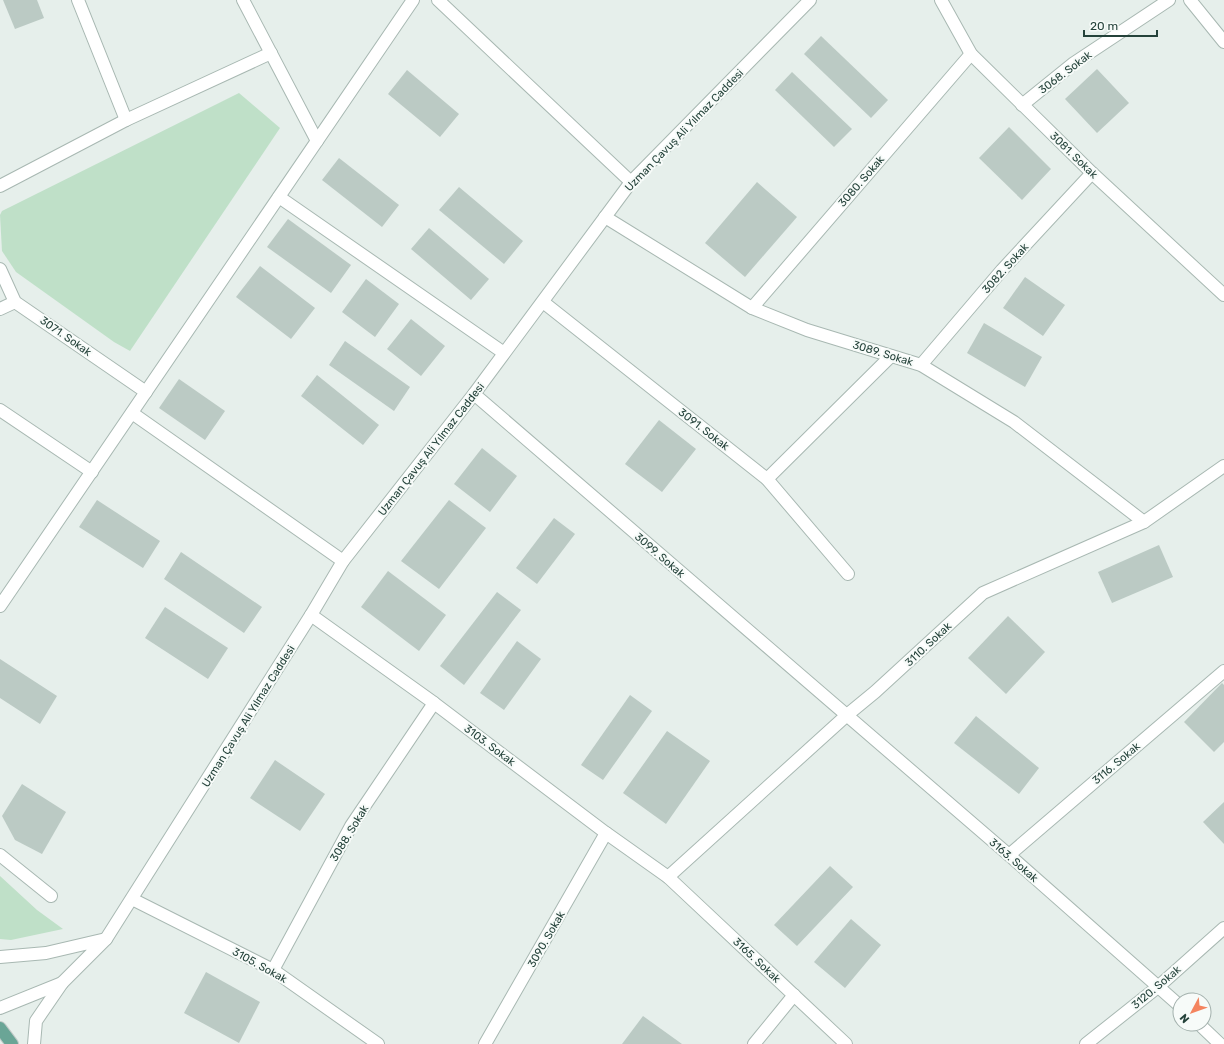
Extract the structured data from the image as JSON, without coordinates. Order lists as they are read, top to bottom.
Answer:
{
  "streets": {
    "street": [
      "3068. Sokak",
      "Uzman Çavuş Ali Yılmaz Caddesi",
      "3081. Sokak",
      "3080. Sokak",
      "3082. Sokak",
      "3071. Sokak",
      "3089. Sokak",
      "3091. Sokak",
      "3099. Sokak",
      "3110. Sokak",
      "3103. Sokak",
      "3116. Sokak",
      "3088. Sokak",
      "3163. Sokak",
      "3090. Sokak",
      "3165. Sokak",
      "3105. Sokak",
      "3120. Sokak"
    ]
  },
  "crossings": [
    ["3068. Sokak", "3081. Sokak"],
    ["Uzman Çavuş Ali Yılmaz Caddesi", "3089. Sokak"],
    ["Uzman Çavuş Ali Yılmaz Caddesi", "3091. Sokak"],
    ["Uzman Çavuş Ali Yılmaz Caddesi", "3099. Sokak"],
    ["Uzman Çavuş Ali Yılmaz Caddesi", "3103. Sokak"],
    ["Uzman Çavuş Ali Yılmaz Caddesi", "3105. Sokak"],
    ["3081. Sokak", "3080. Sokak"],
    ["3081. Sokak", "3082. Sokak"],
    ["3080. Sokak", "3089. Sokak"],
    ["3082. Sokak", "3089. Sokak"],
    ["3089. Sokak", "3110. Sokak"],
    ["3099. Sokak", "3110. Sokak"],
    ["3099. Sokak", "3163. Sokak"],
    ["3110. Sokak", "3103. Sokak"],
    ["3110. Sokak", "3163. Sokak"],
    ["3110. Sokak", "3165. Sokak"],
    ["3103. Sokak", "3088. Sokak"],
    ["3103. Sokak", "3090. Sokak"],
    ["3103. Sokak", "3165. Sokak"],
    ["3116. Sokak", "3163. Sokak"],
    ["3088. Sokak", "3105. Sokak"],
    ["3163. Sokak", "3120. Sokak"]
  ],
  "scale_bar": "20 m",
  "north": "bottom left"
}
